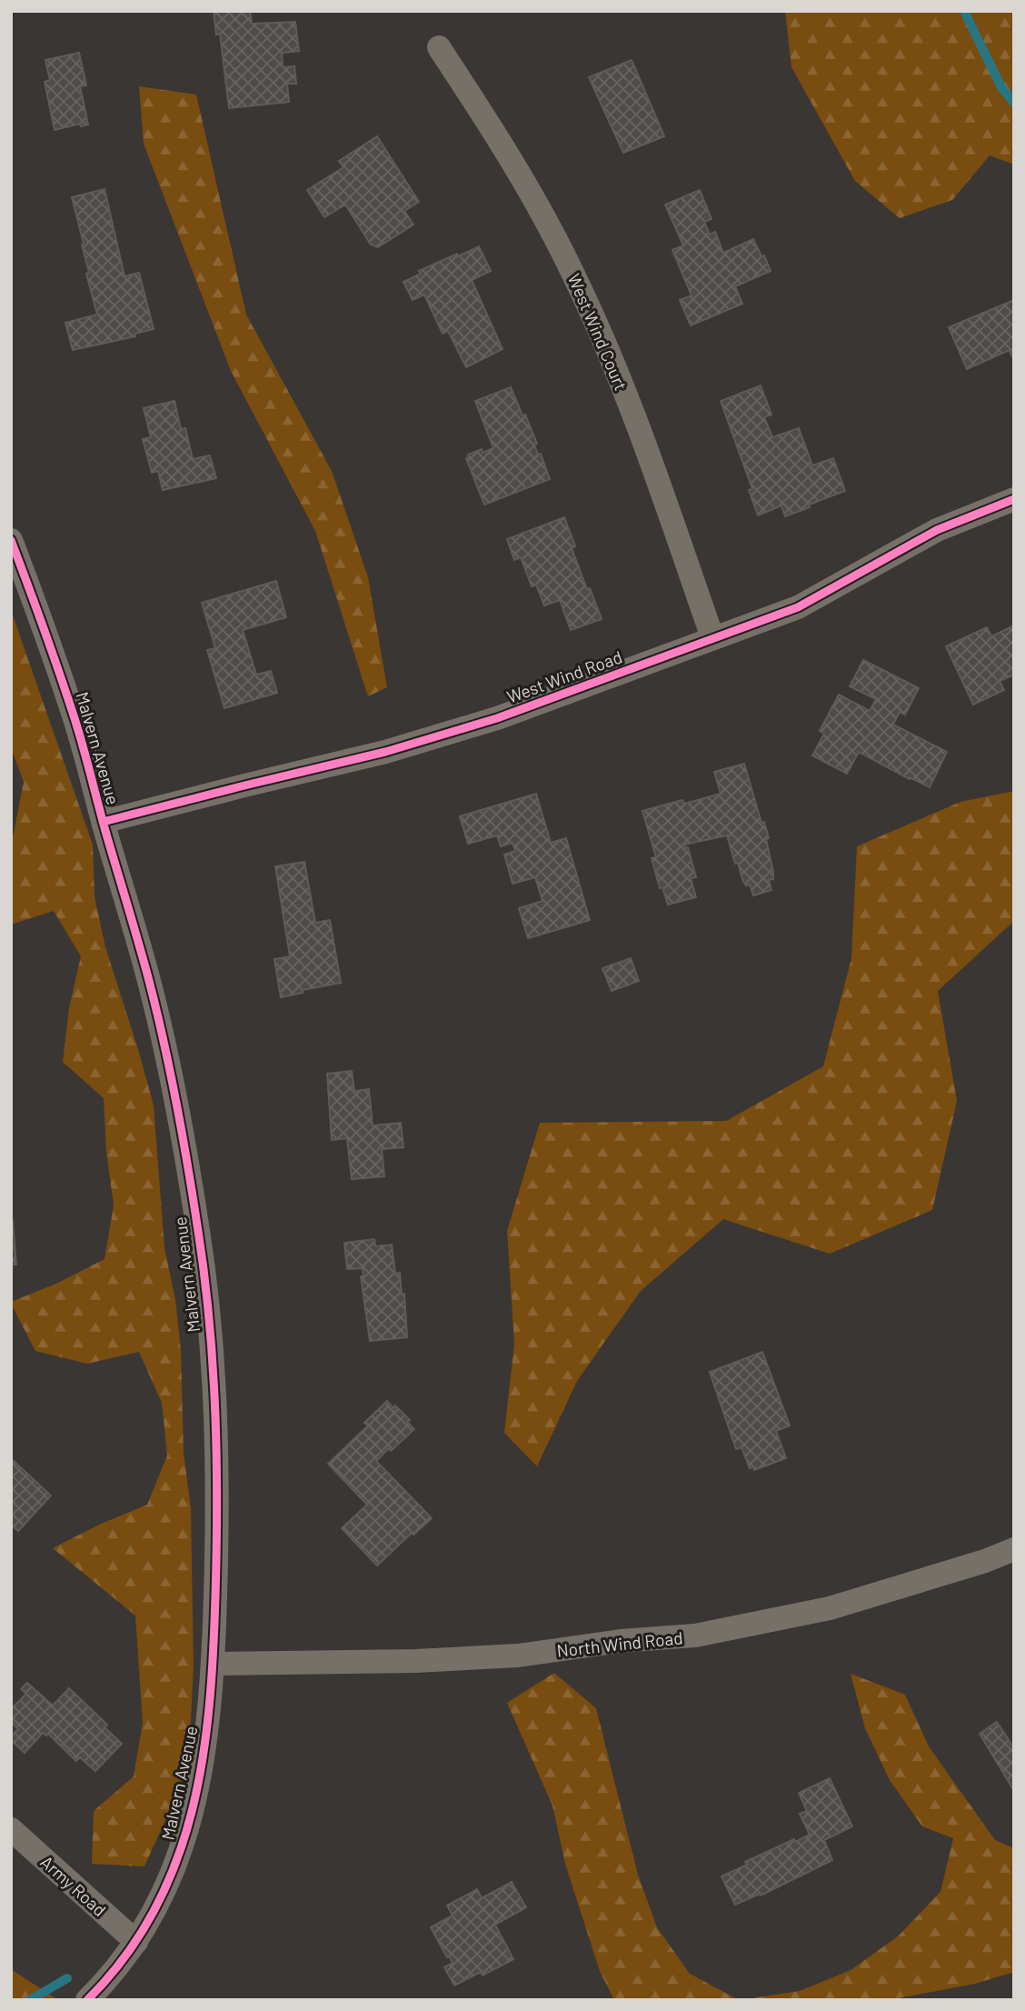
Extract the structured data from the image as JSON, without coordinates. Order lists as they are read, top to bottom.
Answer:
{
  "streets": {
    "street": [
      "West Wind Court",
      "West Wind Road",
      "Malvern Avenue",
      "North Wind Road",
      "Army Road"
    ]
  },
  "crossings": [
    ["West Wind Court", "West Wind Road"],
    ["West Wind Road", "Malvern Avenue"],
    ["Malvern Avenue", "North Wind Road"],
    ["Malvern Avenue", "Army Road"]
  ]
}
